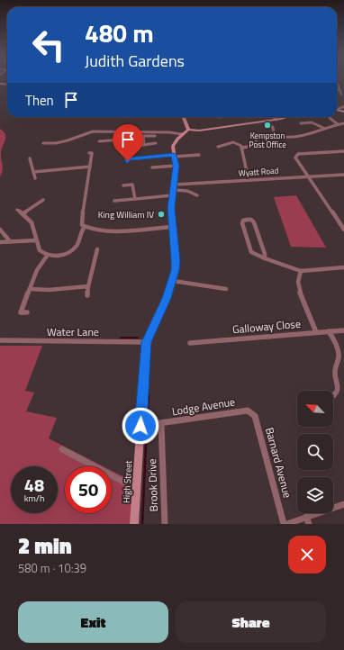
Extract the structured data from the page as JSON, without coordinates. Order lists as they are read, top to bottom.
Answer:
{
  "streets": {
    "main road": ["High Street"],
    "street": [
      "Wyatt Road",
      "Galloway Close",
      "Water Lane",
      "Lodge Avenue",
      "Barnard Avenue",
      "Brook Drive"
    ]
  },
  "crossings": [
    ["Wyatt Road", "High Street"],
    ["Water Lane", "High Street"],
    ["Lodge Avenue", "Barnard Avenue"],
    ["Lodge Avenue", "High Street"],
    ["Lodge Avenue", "Brook Drive"]
  ],
  "places": ["Kempston Post Office", "King William IV"],
  "north": "top left",
  "page": {
    "turn": ["480 m", "Judith Gardens"],
    "then": "Then",
    "speed": "48 km/h",
    "limit": "50",
    "heading": ["2 min", "580 m · 10:39"],
    "buttons": ["Exit", "Share"]
  }
}
